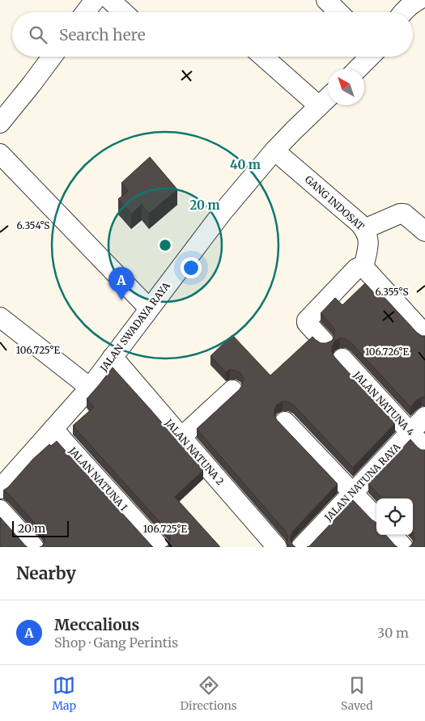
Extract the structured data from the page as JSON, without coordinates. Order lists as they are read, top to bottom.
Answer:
{
  "streets": {
    "street": [
      "GANG INDOSAT",
      "JALAN SWADAYA RAYA",
      "JALAN NATUNA 4",
      "JALAN NATUNA 2",
      "JALAN NATUNA I",
      "JALAN NATUNA RAYA"
    ]
  },
  "crossings": [
    ["GANG INDOSAT", "JALAN SWADAYA RAYA"],
    ["JALAN SWADAYA RAYA", "JALAN NATUNA 2"],
    ["JALAN SWADAYA RAYA", "JALAN NATUNA I"],
    ["JALAN NATUNA 4", "JALAN NATUNA RAYA"]
  ],
  "scale_bar": "20 m",
  "north": "top left",
  "page": {
    "search": "Search here",
    "pins": "A",
    "scale": "20 m",
    "heading": "Nearby",
    "list": [
      {
        "mark": "A",
        "name": "Meccalious",
        "note": "Shop · Gang Perintis",
        "value": "30 m"
      }
    ],
    "nav": ["Map", "Directions", "Saved"]
  },
  "coordinates": [
    "6.354°S",
    "6.355°S",
    "106.725°E",
    "106.726°E"
  ],
  "rings": ["40 m", "20 m"]
}
